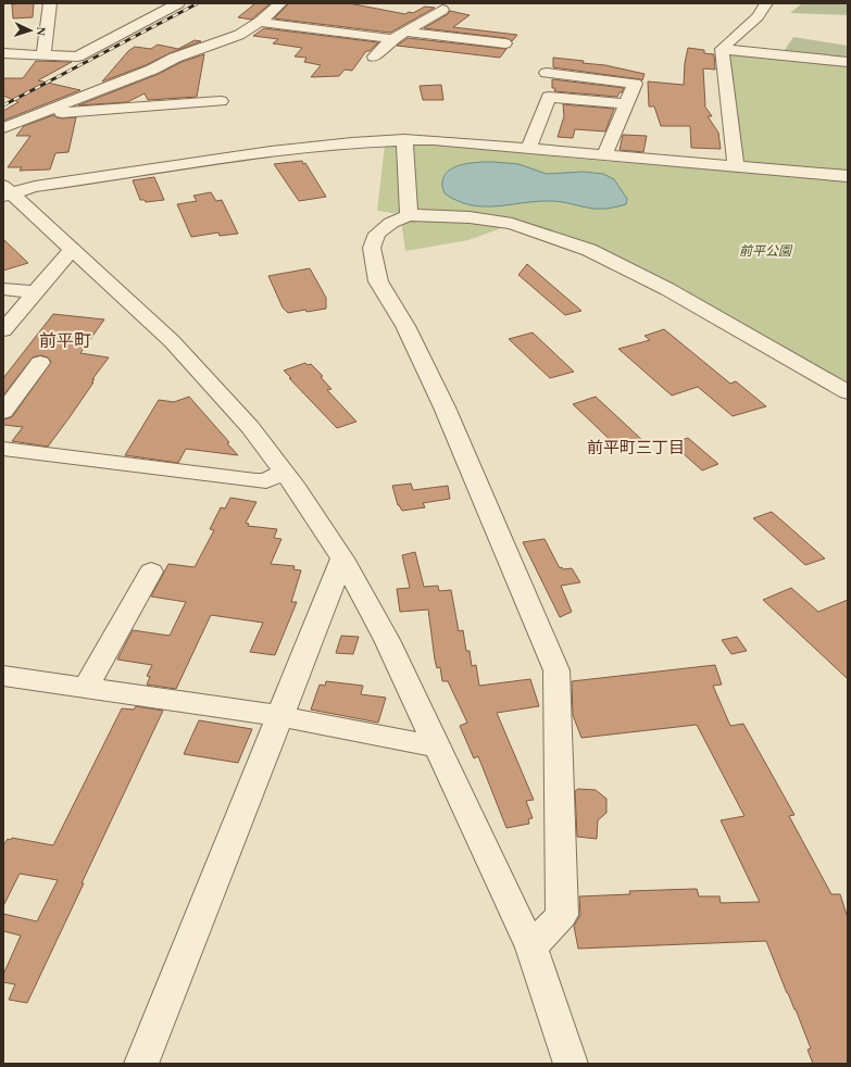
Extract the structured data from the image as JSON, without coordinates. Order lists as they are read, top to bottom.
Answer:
{
  "districts": ["前平町", "前平町三丁目"],
  "parks": ["前平公園"],
  "north": "right"
}
